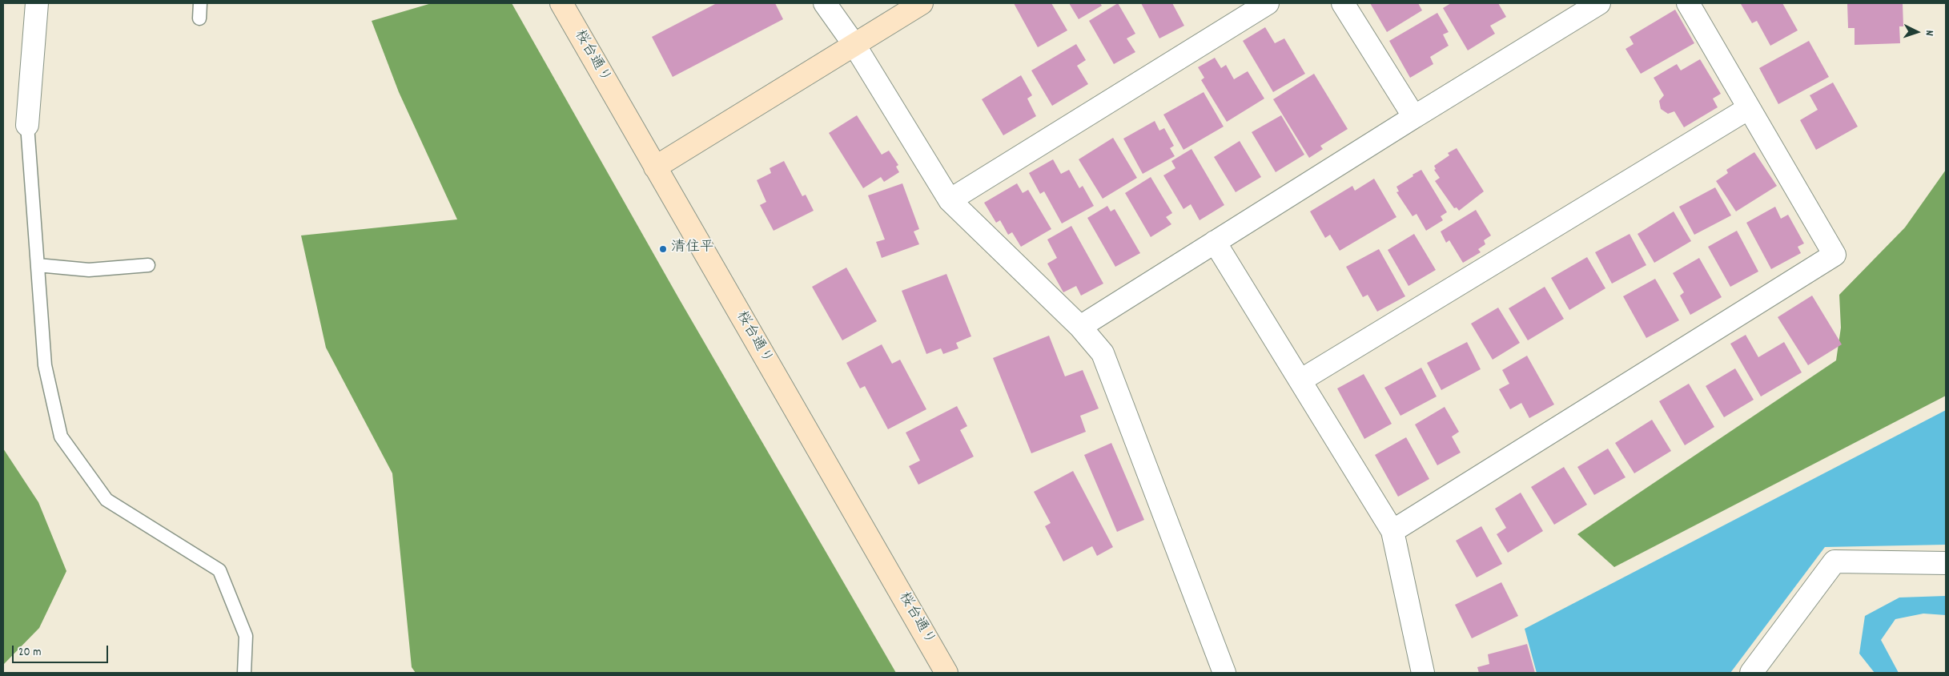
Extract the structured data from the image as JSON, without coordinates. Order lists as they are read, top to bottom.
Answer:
{
  "streets": {
    "street": ["桜台通り"]
  },
  "places": ["清住平"],
  "scale_bar": "20 m",
  "north": "right"
}
